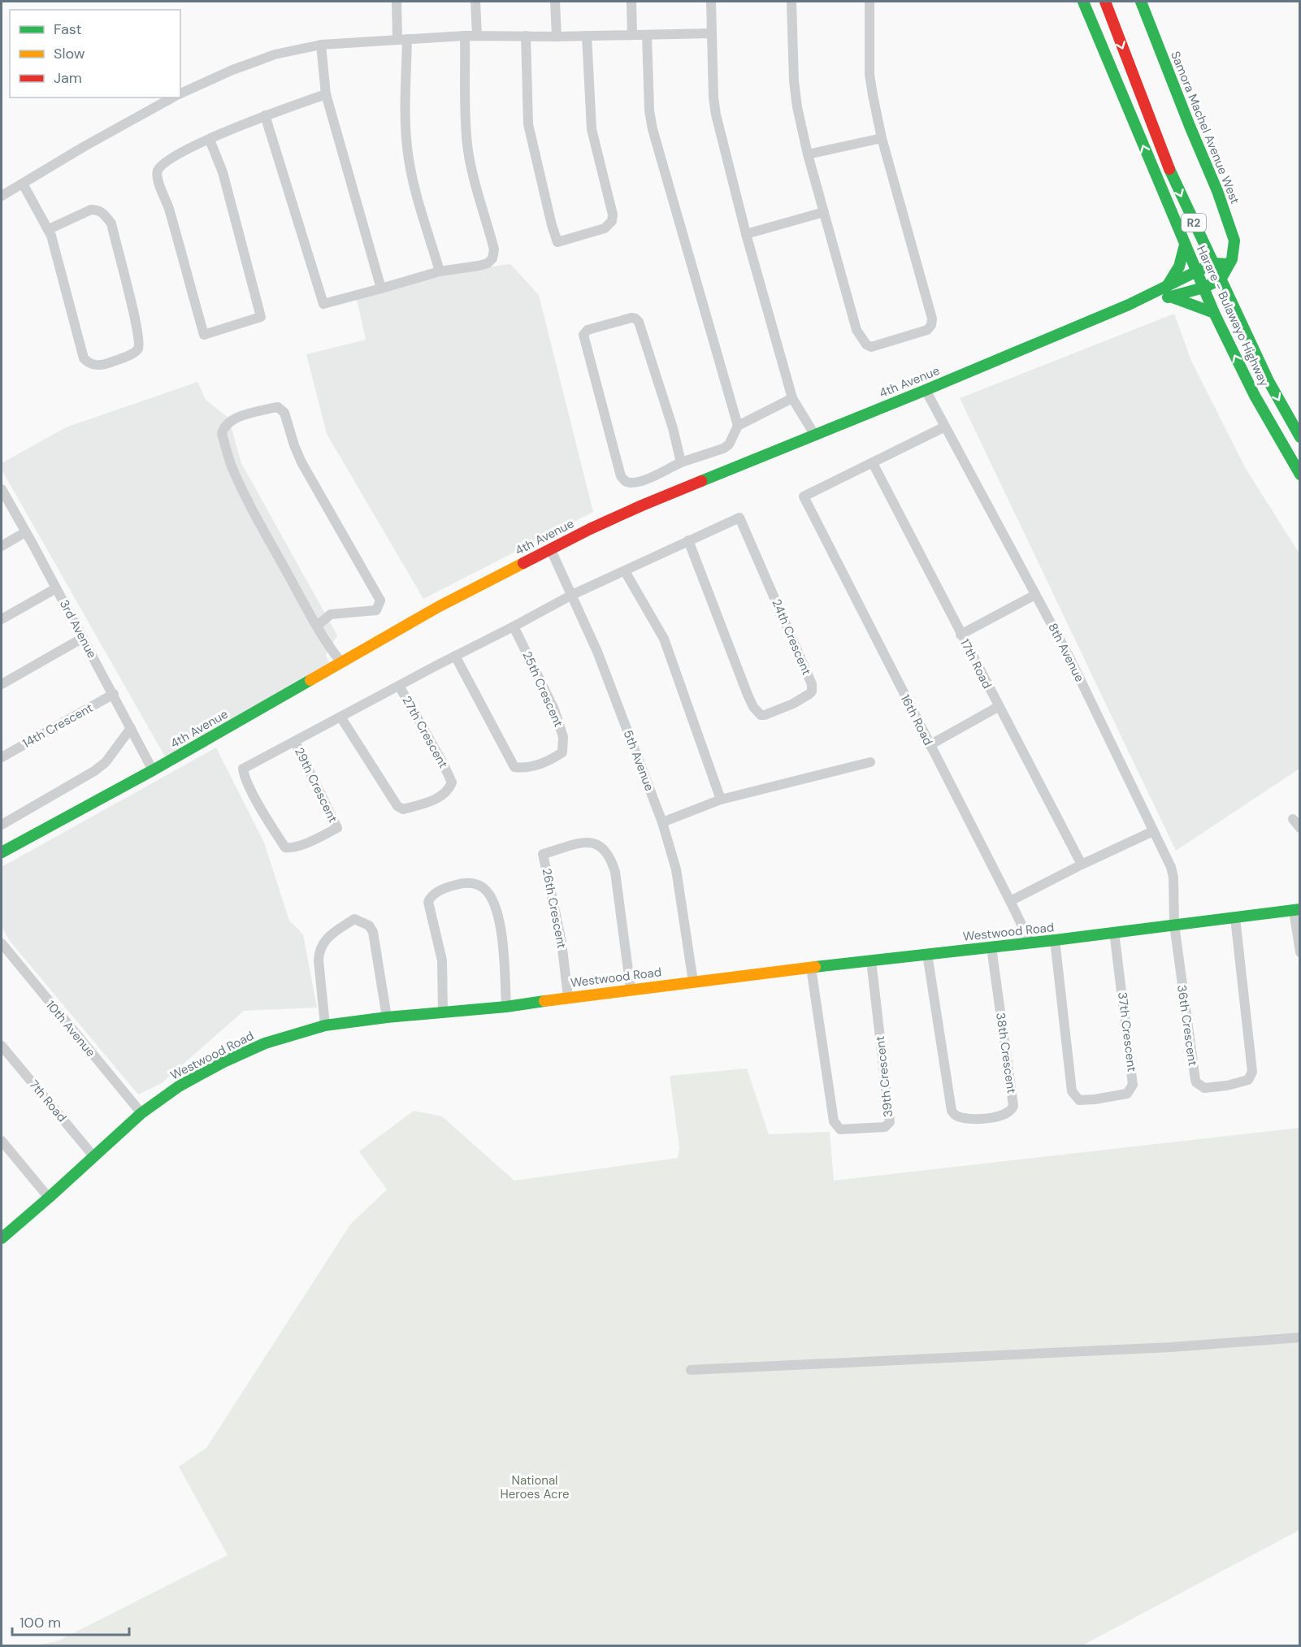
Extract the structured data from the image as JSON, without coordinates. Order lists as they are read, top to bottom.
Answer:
{
  "streets": {
    "main road": [
      "Samora Machel Avenue West",
      "R2",
      "Harare - Bulawayo Highway",
      "4th Avenue",
      "Westwood Road"
    ],
    "street": [
      "3rd Avenue",
      "24th Crescent",
      "8th Avenue",
      "17th Road",
      "25th Crescent",
      "16th Road",
      "14th Crescent",
      "27th Crescent",
      "5th Avenue",
      "29th Crescent",
      "26th Crescent",
      "36th Crescent",
      "10th Avenue",
      "37th Crescent",
      "38th Crescent",
      "39th Crescent",
      "7th Road"
    ]
  },
  "crossings": [
    ["Samora Machel Avenue West", "Harare - Bulawayo Highway"],
    ["4th Avenue", "3rd Avenue"],
    ["4th Avenue", "8th Avenue"],
    ["4th Avenue", "5th Avenue"],
    ["3rd Avenue", "14th Crescent"],
    ["8th Avenue", "Westwood Road"],
    ["8th Avenue", "36th Crescent"],
    ["17th Road", "16th Road"],
    ["16th Road", "Westwood Road"],
    ["5th Avenue", "Westwood Road"],
    ["26th Crescent", "Westwood Road"],
    ["Westwood Road", "36th Crescent"],
    ["Westwood Road", "10th Avenue"],
    ["Westwood Road", "37th Crescent"],
    ["Westwood Road", "38th Crescent"],
    ["Westwood Road", "39th Crescent"],
    ["Westwood Road", "7th Road"]
  ],
  "parks": ["National Heroes Acre"],
  "legend": ["Fast", "Slow", "Jam"],
  "scale_bar": "100 m"
}
